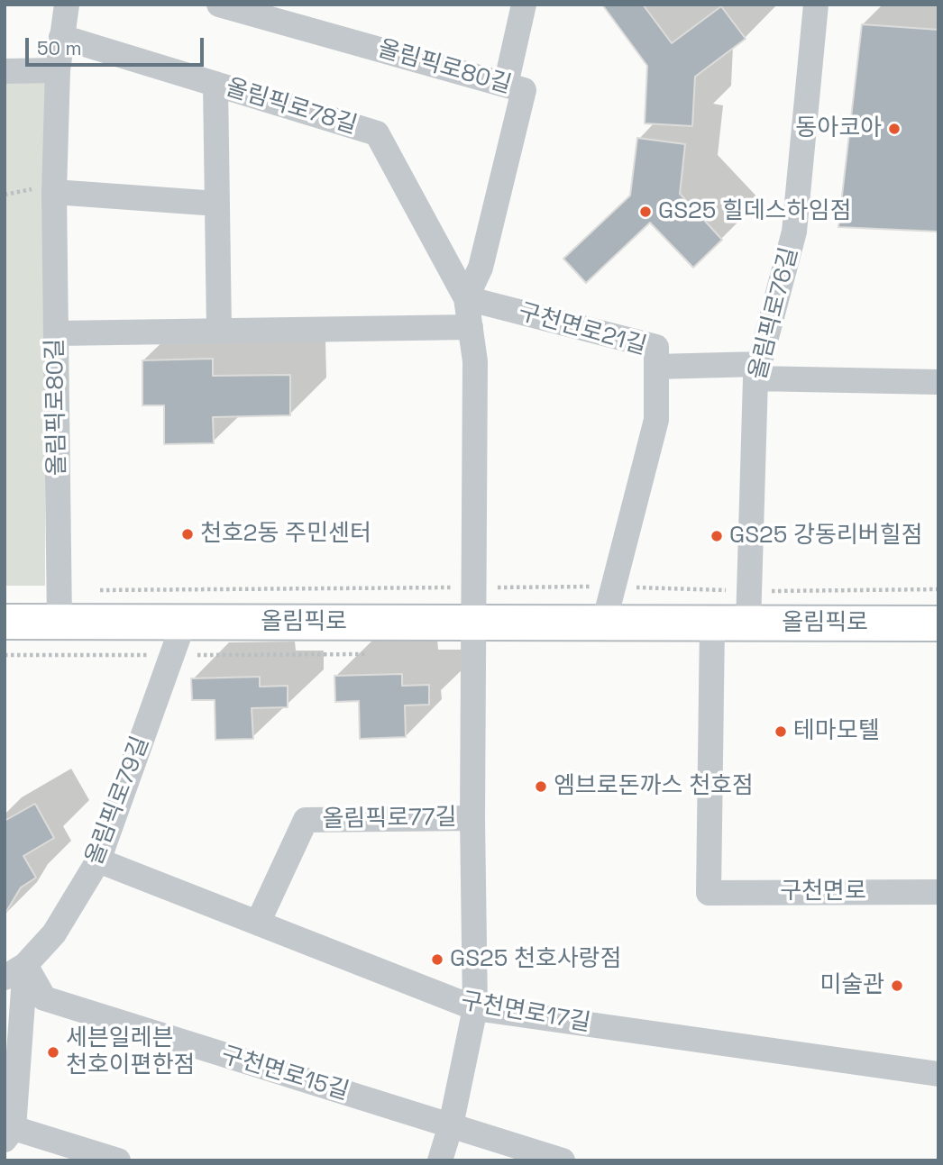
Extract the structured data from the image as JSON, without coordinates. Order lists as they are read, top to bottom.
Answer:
{
  "streets": {
    "main road": ["올림픽로"],
    "street": [
      "올림픽로80길",
      "올림픽로78길",
      "올림픽로76길",
      "구천면로21길",
      "올림픽로79길",
      "올림픽로77길",
      "구천면로",
      "구천면로17길",
      "구천면로15길"
    ]
  },
  "crossings": [
    ["올림픽로80길", "올림픽로78길"],
    ["올림픽로80길", "올림픽로"],
    ["올림픽로78길", "구천면로21길"],
    ["올림픽로78길", "올림픽로"],
    ["올림픽로78길", "올림픽로77길"],
    ["올림픽로76길", "구천면로21길"],
    ["올림픽로76길", "올림픽로"],
    ["올림픽로", "올림픽로79길"],
    ["올림픽로", "올림픽로77길"],
    ["올림픽로", "구천면로"],
    ["올림픽로79길", "구천면로17길"],
    ["올림픽로79길", "구천면로15길"],
    ["올림픽로77길", "구천면로17길"],
    ["올림픽로77길", "구천면로15길"]
  ],
  "places": [
    "동아코아",
    "GS25 힐데스하임점",
    "천호2동 주민센터",
    "GS25 강동리버힐점",
    "테마모텔",
    "엠브로돈까스 천호점",
    "GS25 천호사랑점",
    "미술관",
    "세븐일레븐 천호이편한점"
  ],
  "scale_bar": "50 m"
}
